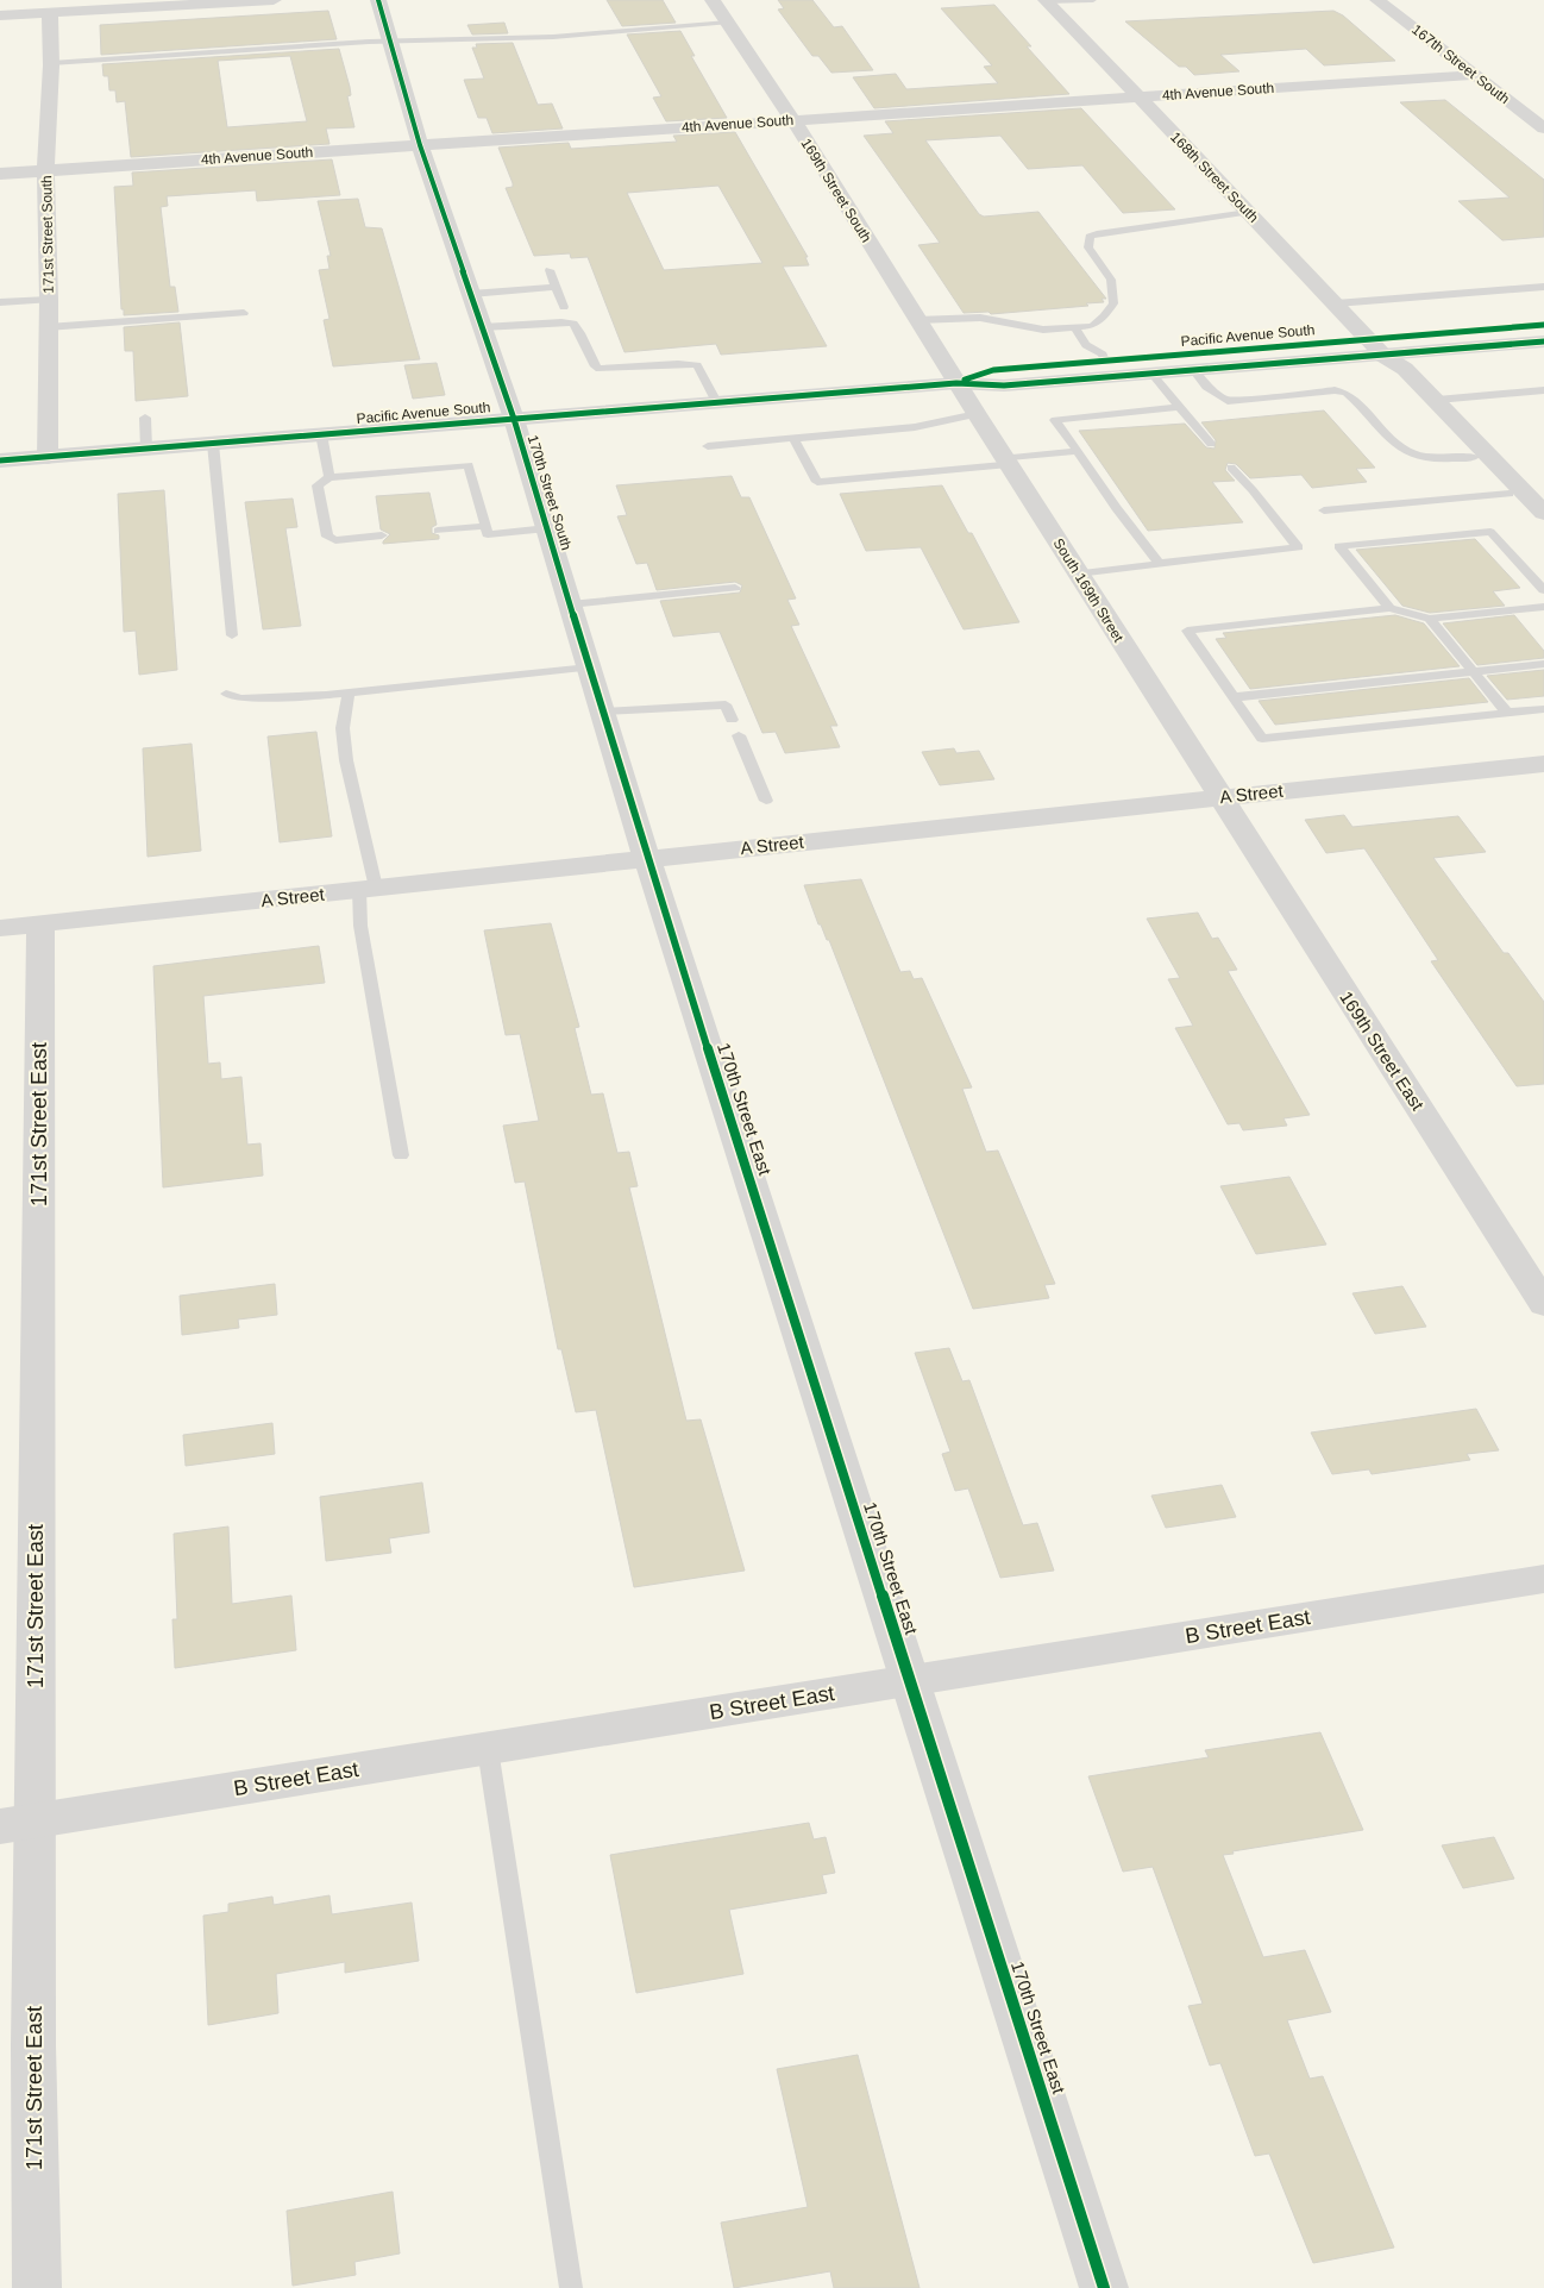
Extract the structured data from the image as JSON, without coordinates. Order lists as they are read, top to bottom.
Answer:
{
  "streets": {
    "street": [
      "167th Street South",
      "4th Avenue South",
      "168th Street South",
      "169th Street South",
      "171st Street South",
      "Pacific Avenue South",
      "170th Street South",
      "South 169th Street",
      "A Street",
      "169th Street East",
      "170th Street East",
      "171st Street East",
      "B Street East"
    ]
  },
  "crossings": [
    ["167th Street South", "4th Avenue South"],
    ["4th Avenue South", "168th Street South"],
    ["4th Avenue South", "169th Street South"],
    ["4th Avenue South", "171st Street South"],
    ["4th Avenue South", "170th Street South"],
    ["168th Street South", "Pacific Avenue South"],
    ["169th Street South", "Pacific Avenue South"],
    ["169th Street South", "South 169th Street"],
    ["171st Street South", "Pacific Avenue South"],
    ["Pacific Avenue South", "170th Street South"],
    ["Pacific Avenue South", "South 169th Street"],
    ["170th Street South", "A Street"],
    ["170th Street South", "170th Street East"],
    ["South 169th Street", "A Street"],
    ["South 169th Street", "169th Street East"],
    ["A Street", "169th Street East"],
    ["A Street", "170th Street East"],
    ["A Street", "171st Street East"],
    ["170th Street East", "B Street East"],
    ["171st Street East", "B Street East"]
  ]
}
